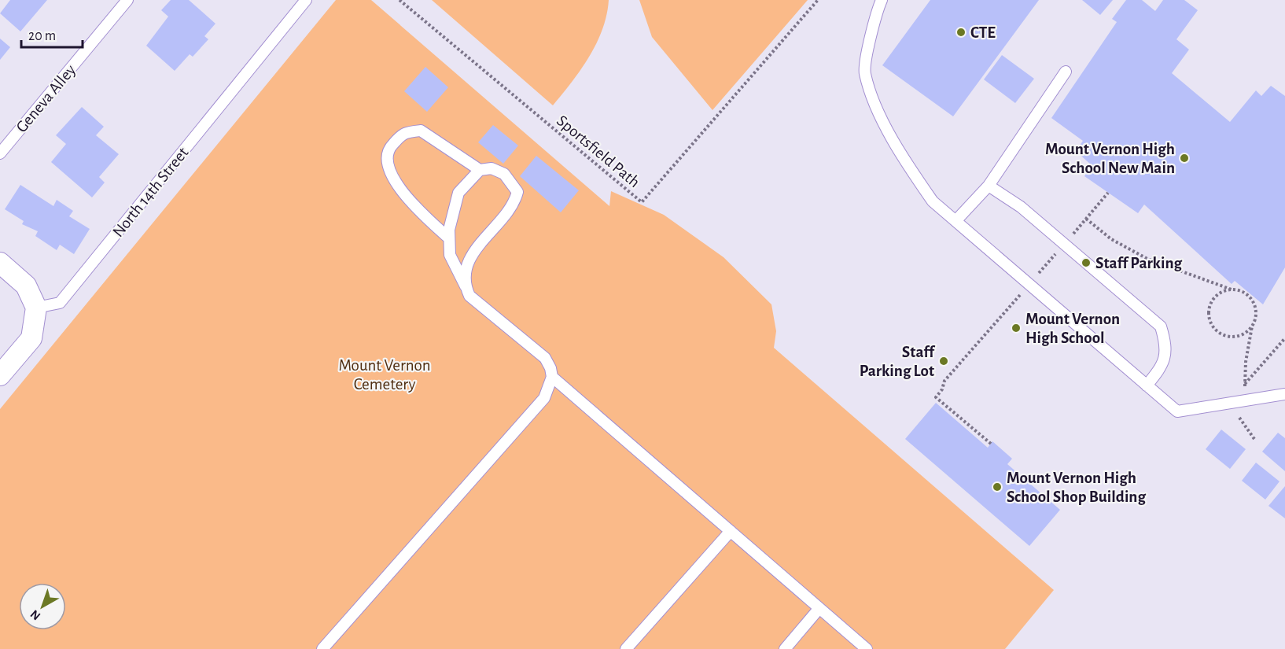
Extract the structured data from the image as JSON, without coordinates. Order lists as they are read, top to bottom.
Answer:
{
  "streets": {
    "lane": ["Geneva Alley", "North 14th Street"],
    "path": ["Sportsfield Path"]
  },
  "parks": ["Mount Vernon Cemetery"],
  "places": [
    "CTE",
    "Mount Vernon High School New Main",
    "Staff Parking",
    "Mount Vernon High School",
    "Staff Parking Lot",
    "Mount Vernon High School Shop Building"
  ],
  "scale_bar": "20 m",
  "north": "bottom left"
}
